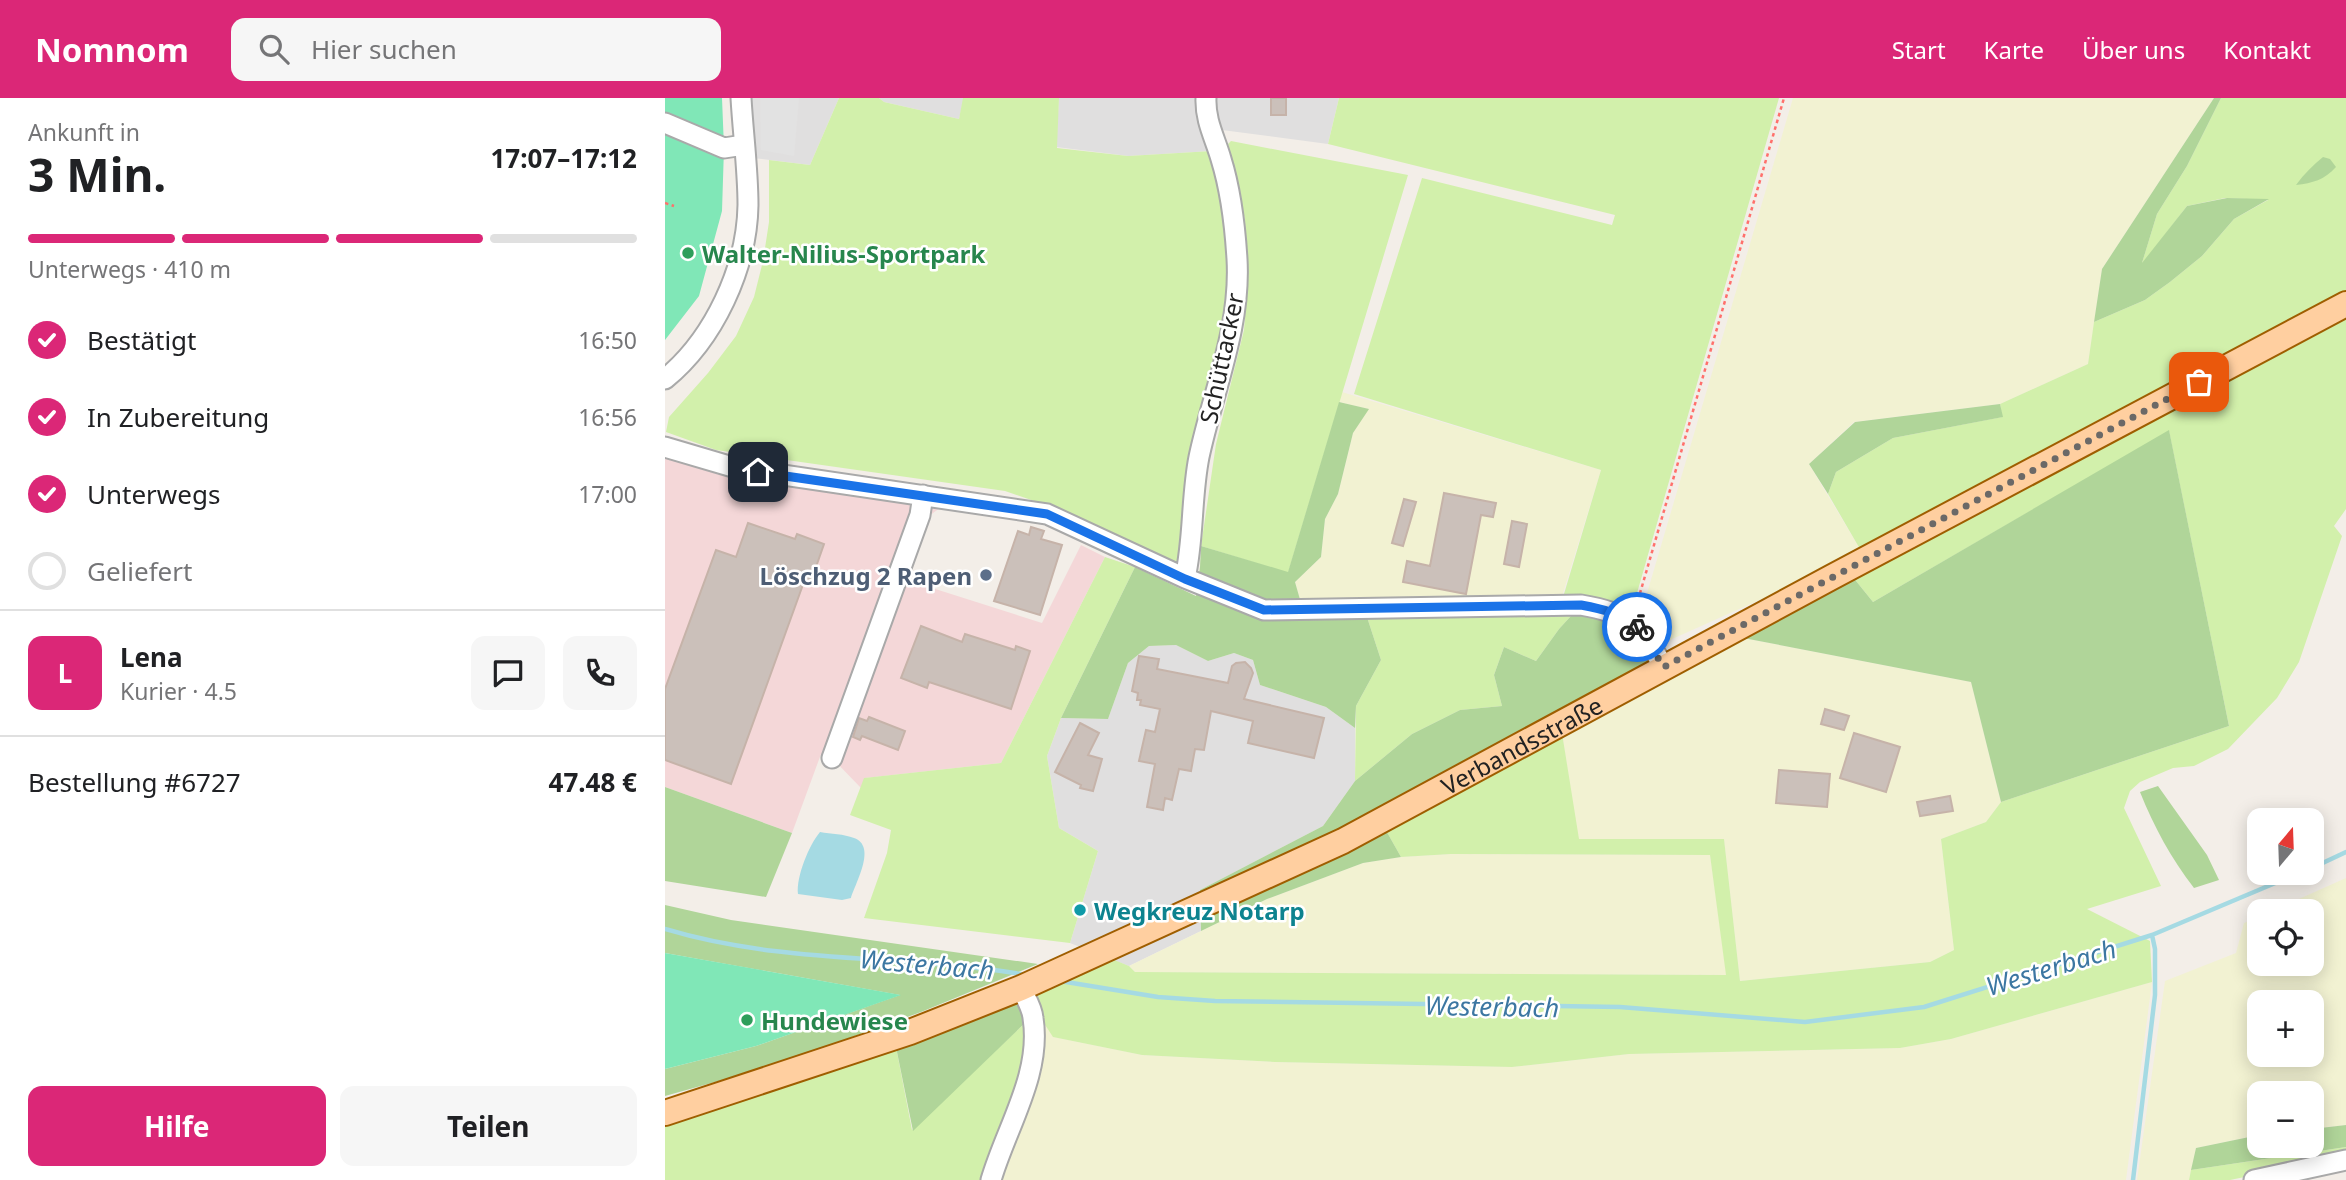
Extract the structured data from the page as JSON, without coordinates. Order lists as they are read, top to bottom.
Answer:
{
  "streets": {
    "main road": ["Verbandsstraße"],
    "street": ["Schüttacker"]
  },
  "water": ["Westerbach"],
  "places": [
    "Walter-Nilius-Sportpark",
    "Löschzug 2 Rapen",
    "Wegkreuz Notarp",
    "Hundewiese"
  ],
  "north": "top",
  "page": {
    "header": "Nomnom",
    "search": "Hier suchen",
    "nav": [
      "Start",
      "Karte",
      "Über uns",
      "Kontakt"
    ],
    "heading": ["3 Min.", "Ankunft in", "17:07–17:12"],
    "panel": [
      "Lena",
      "Kurier · 4.5",
      "Bestellung #6727",
      "47.48 €"
    ],
    "bar": "Unterwegs · 410 m",
    "list": [
      ["Bestätigt", "16:50"],
      ["In Zubereitung", "16:56"],
      ["Unterwegs", "17:00"],
      "Geliefert"
    ],
    "round": "L",
    "map_buttons": ["+", "−"],
    "buttons": ["Hilfe", "Teilen"]
  }
}
